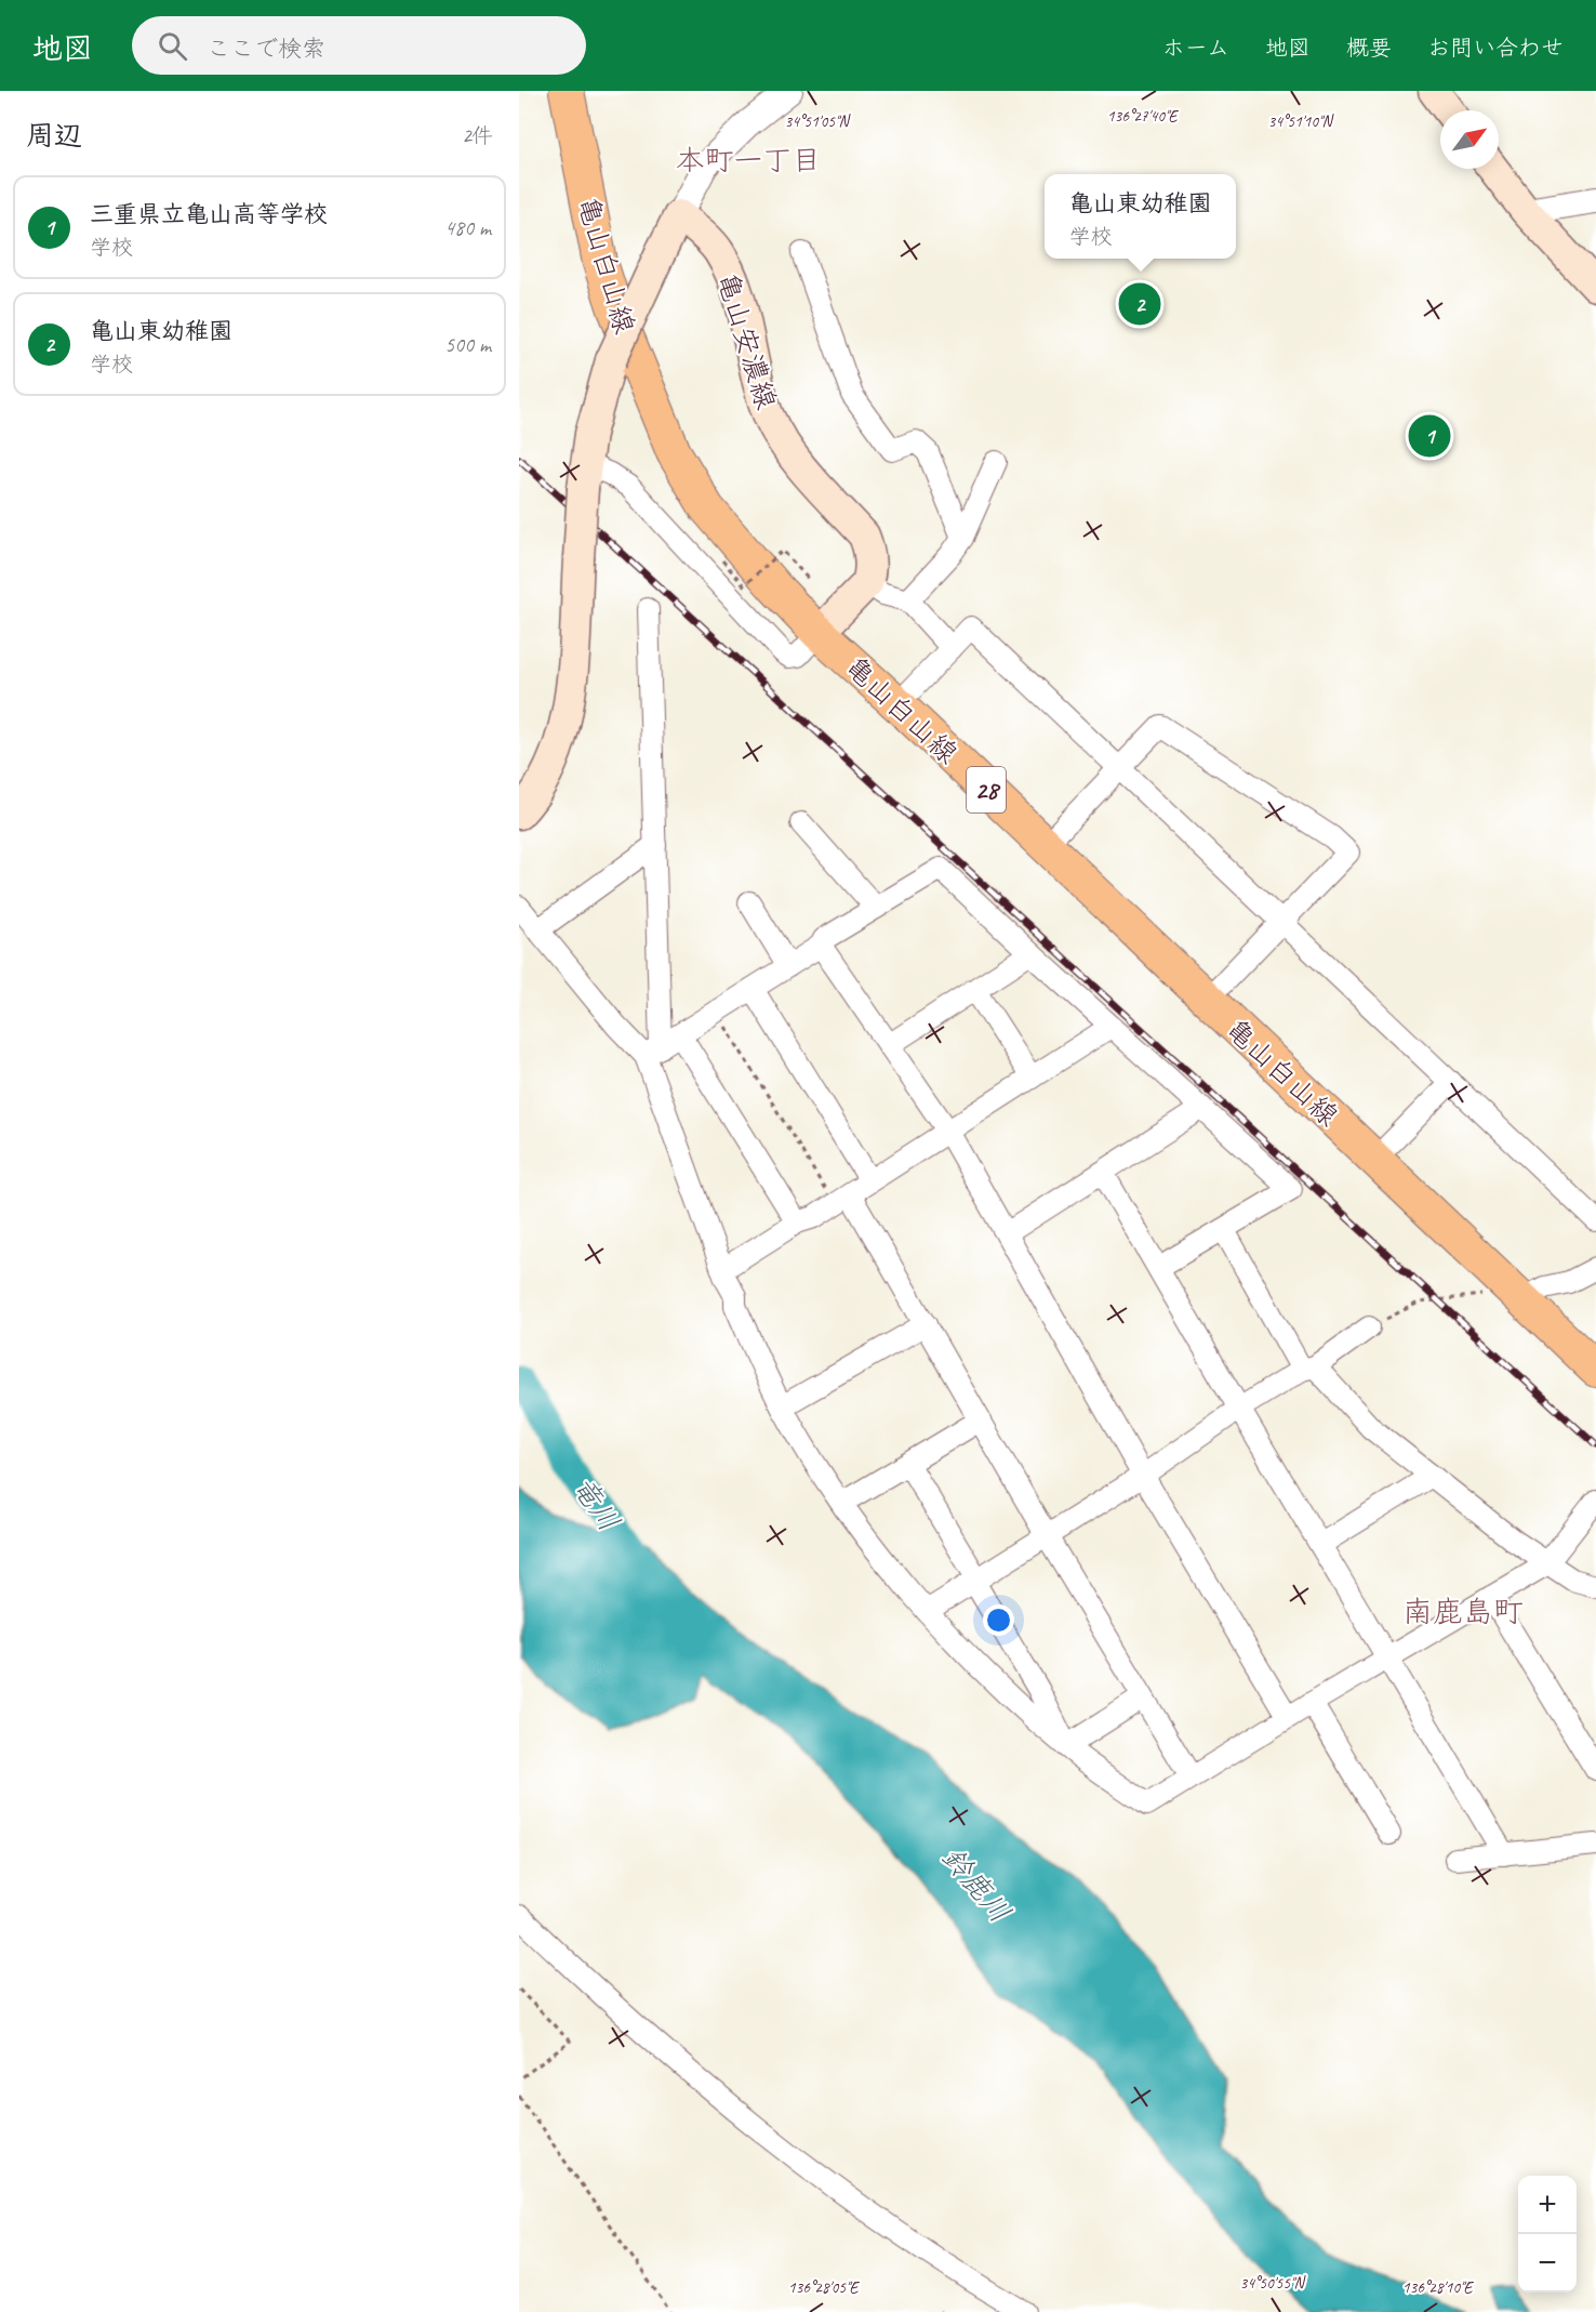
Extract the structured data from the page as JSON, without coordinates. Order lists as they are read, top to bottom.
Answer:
{
  "streets": {
    "main road": ["亀山白山線", "亀山安濃線", "28"]
  },
  "districts": ["本町一丁目", "南鹿島町"],
  "water": ["竜川", "鈴鹿川"],
  "north": "top right",
  "page": {
    "header": "地図",
    "search": "ここで検索",
    "nav": [
      "ホーム",
      "地図",
      "概要",
      "お問い合わせ"
    ],
    "heading": ["周辺", "2件"],
    "popup": ["亀山東幼稚園", "学校"],
    "list": [
      {
        "mark": "1",
        "name": "三重県立亀山高等学校",
        "note": "学校",
        "value": "480 m"
      },
      {
        "mark": "2",
        "name": "亀山東幼稚園",
        "note": "学校",
        "value": "500 m"
      }
    ],
    "pins": ["2", "1"],
    "map_buttons": ["+", "−"]
  },
  "coordinates": [
    "136°27'40\"E",
    "34°51'05\"N",
    "34°51'10\"N",
    "34°50'55\"N",
    "136°28'05\"E",
    "136°28'10\"E"
  ]
}
